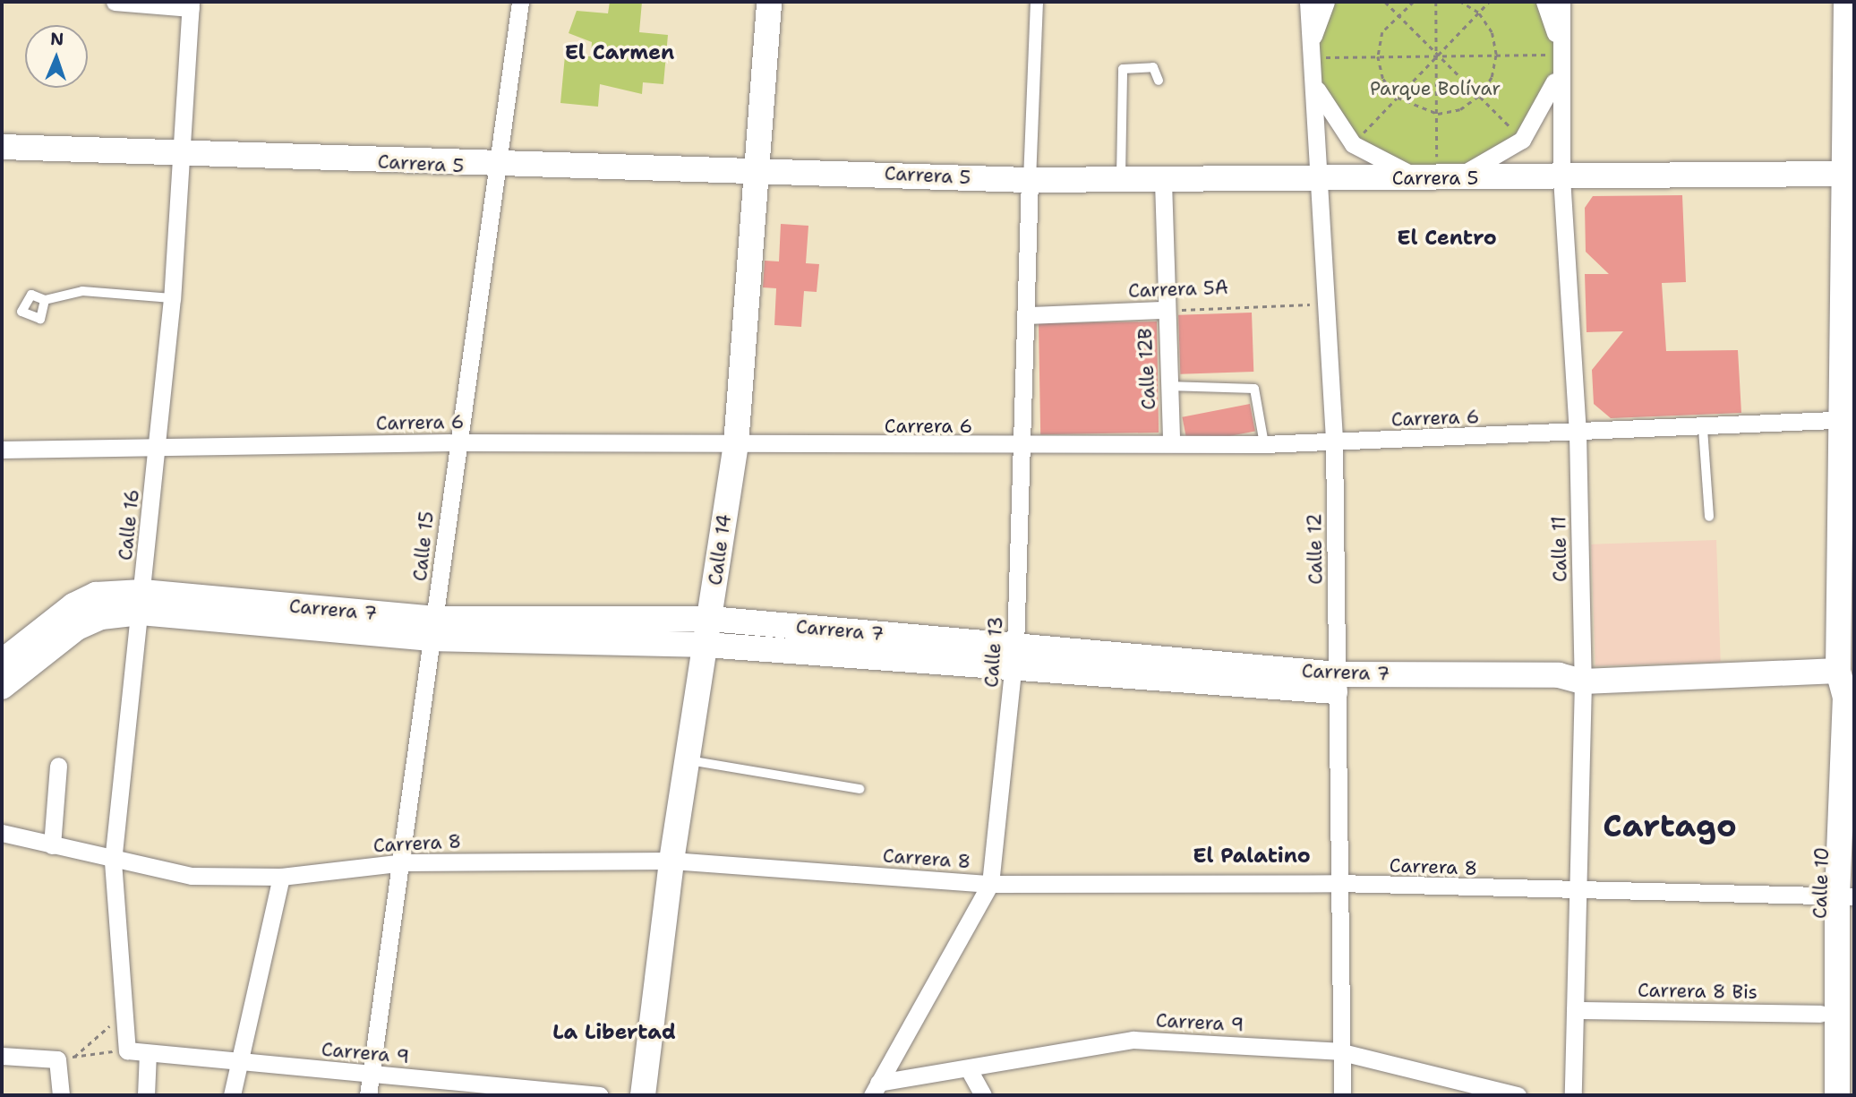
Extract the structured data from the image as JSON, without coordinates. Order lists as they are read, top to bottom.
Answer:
{
  "streets": {
    "main road": [
      "Carrera 5",
      "Calle 14",
      "Carrera 7",
      "Calle 10"
    ],
    "street": [
      "Carrera 5A",
      "Calle 12B",
      "Carrera 6",
      "Calle 16",
      "Calle 15",
      "Calle 12",
      "Calle 11",
      "Calle 13",
      "Carrera 8",
      "Carrera 8 Bis",
      "Carrera 9"
    ]
  },
  "crossings": [
    ["Carrera 5", "Calle 12B"],
    ["Carrera 5", "Calle 16"],
    ["Carrera 5", "Calle 15"],
    ["Carrera 5", "Calle 12"],
    ["Carrera 5", "Calle 11"],
    ["Carrera 5", "Calle 14"],
    ["Carrera 5", "Calle 13"],
    ["Carrera 5", "Calle 10"],
    ["Carrera 5A", "Calle 12B"],
    ["Carrera 5A", "Calle 12"],
    ["Carrera 5A", "Calle 13"],
    ["Calle 12B", "Carrera 6"],
    ["Carrera 6", "Calle 16"],
    ["Carrera 6", "Calle 15"],
    ["Carrera 6", "Calle 12"],
    ["Carrera 6", "Calle 11"],
    ["Carrera 6", "Calle 14"],
    ["Carrera 6", "Calle 13"],
    ["Carrera 6", "Calle 10"],
    ["Calle 16", "Carrera 7"],
    ["Calle 16", "Carrera 8"],
    ["Calle 16", "Carrera 9"],
    ["Calle 15", "Carrera 7"],
    ["Calle 15", "Carrera 8"],
    ["Calle 15", "Carrera 9"],
    ["Calle 12", "Carrera 7"],
    ["Calle 12", "Carrera 8"],
    ["Calle 12", "Carrera 9"],
    ["Calle 11", "Carrera 7"],
    ["Calle 11", "Carrera 8"],
    ["Calle 11", "Carrera 8 Bis"],
    ["Calle 14", "Carrera 7"],
    ["Calle 14", "Carrera 8"],
    ["Carrera 7", "Calle 13"],
    ["Carrera 7", "Calle 10"],
    ["Calle 13", "Carrera 8"],
    ["Calle 13", "Carrera 9"],
    ["Carrera 8", "Calle 10"],
    ["Calle 10", "Carrera 8 Bis"]
  ],
  "districts": [
    "El Carmen",
    "El Centro",
    "Cartago",
    "El Palatino",
    "La Libertad"
  ],
  "parks": ["Parque Bolívar"],
  "north": "top"
}
